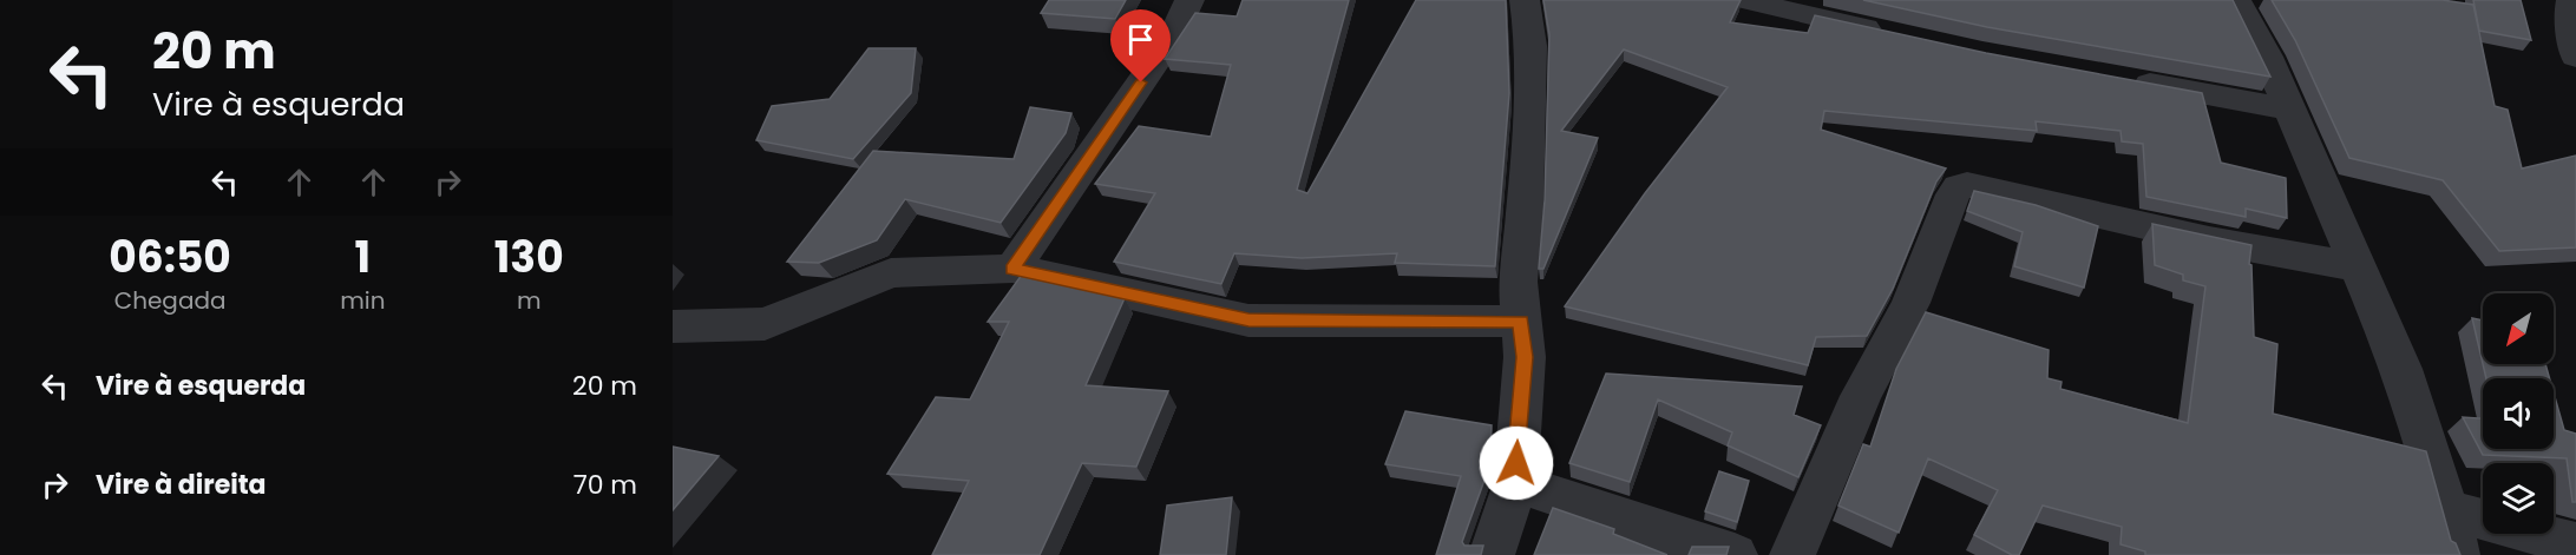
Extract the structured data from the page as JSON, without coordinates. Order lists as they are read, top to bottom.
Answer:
{
  "north": "bottom left",
  "page": {
    "turn": ["20 m", "Vire à esquerda"],
    "eta": [
      "06:50",
      "Chegada",
      "1",
      "min",
      "130",
      "m"
    ],
    "list": [
      {
        "name": "Vire à esquerda",
        "value": "20 m"
      },
      {
        "name": "Vire à direita",
        "value": "70 m"
      }
    ]
  }
}
